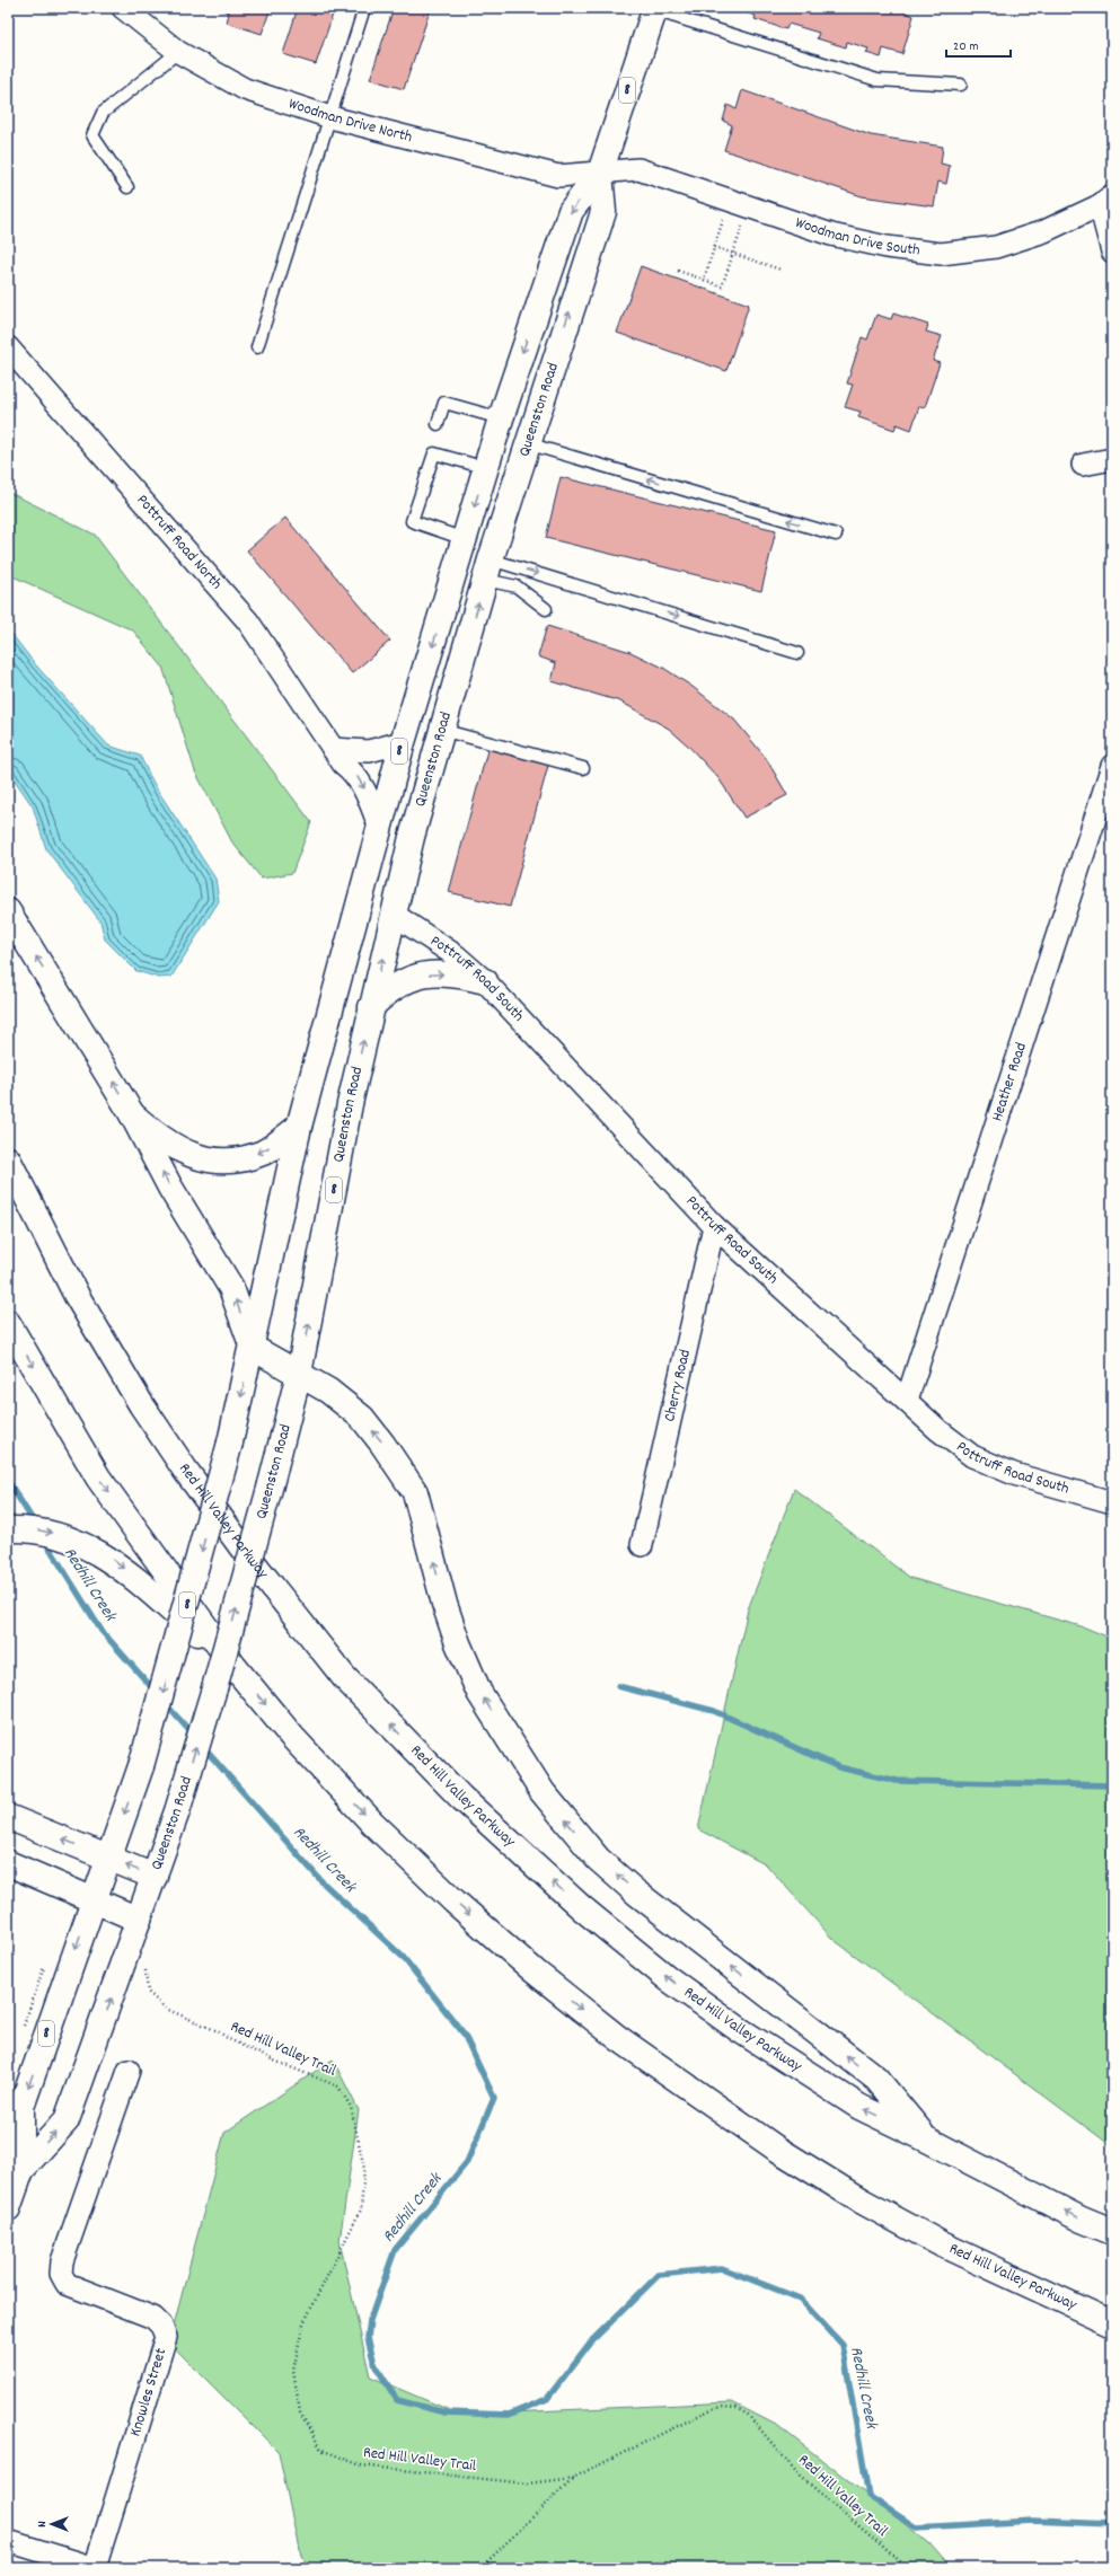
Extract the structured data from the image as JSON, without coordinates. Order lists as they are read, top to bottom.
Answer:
{
  "streets": {
    "main road": ["8", "Queenston Road", "Red Hill Valley Parkway"],
    "street": [
      "Woodman Drive North",
      "Woodman Drive South",
      "Pottruff Road North",
      "Pottruff Road South",
      "Heather Road",
      "Cherry Road",
      "Knowles Street"
    ],
    "path": ["Red Hill Valley Trail"]
  },
  "crossings": [
    ["Woodman Drive North", "Woodman Drive South"],
    ["Woodman Drive North", "Queenston Road"],
    ["Woodman Drive South", "Queenston Road"],
    ["Queenston Road", "Pottruff Road North"],
    ["Queenston Road", "Pottruff Road South"],
    ["Pottruff Road South", "Heather Road"],
    ["Pottruff Road South", "Cherry Road"]
  ],
  "water": ["Redhill Creek"],
  "scale_bar": "20 m",
  "north": "left"
}
